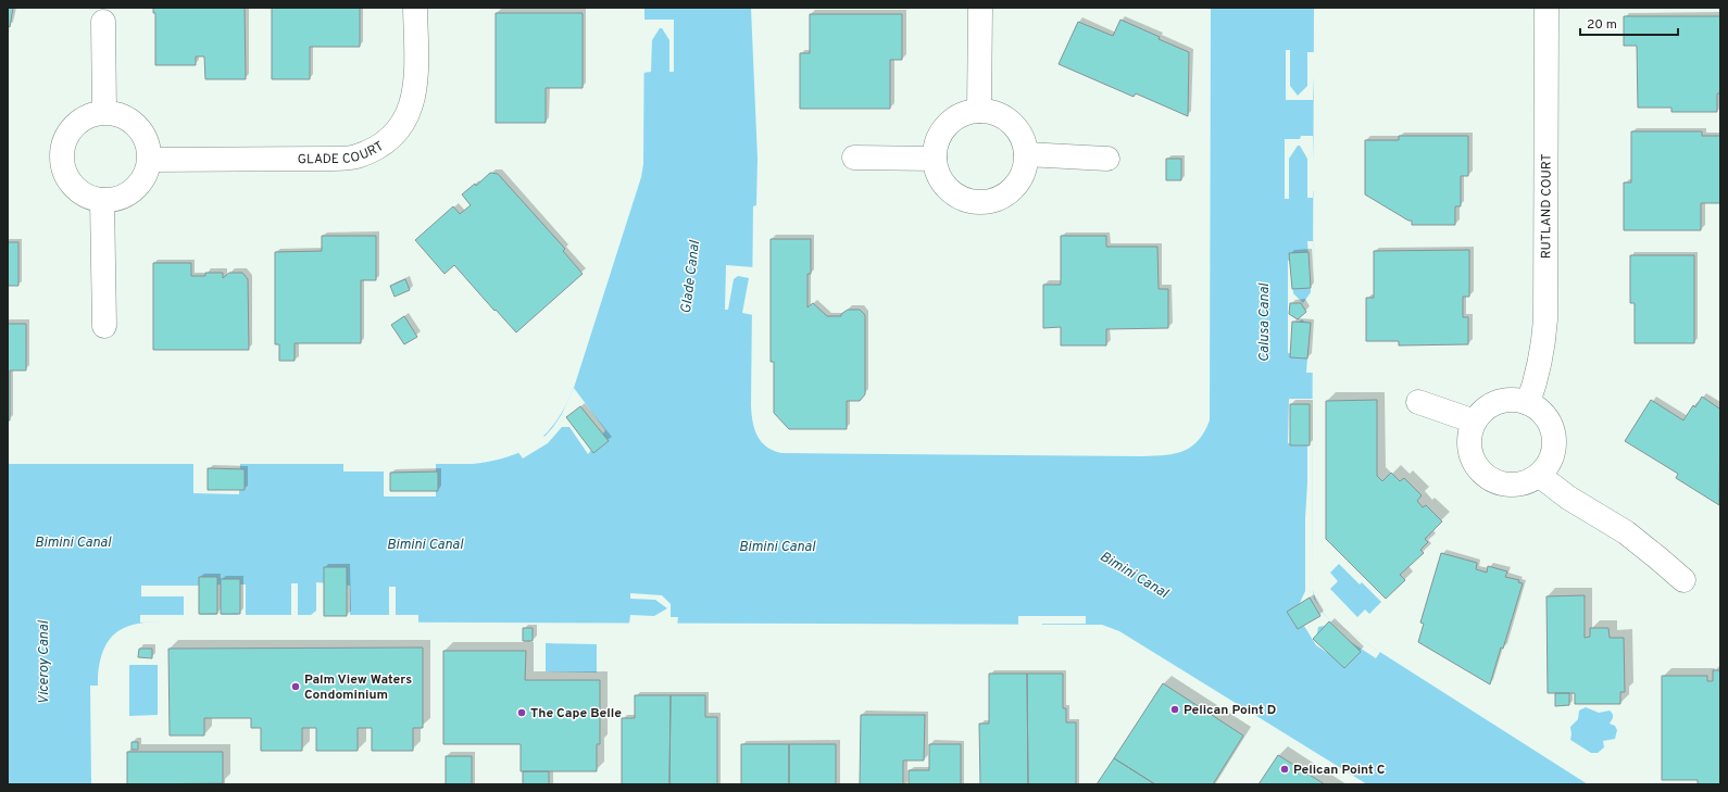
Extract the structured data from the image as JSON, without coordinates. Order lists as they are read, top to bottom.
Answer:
{
  "streets": {
    "street": ["GLADE COURT", "RUTLAND COURT"]
  },
  "water": [
    "Glade Canal",
    "Calusa Canal",
    "Bimini Canal",
    "Viceroy Canal"
  ],
  "places": [
    "Palm View Waters Condominium",
    "Pelican Point D",
    "The Cape Belle",
    "Pelican Point C"
  ],
  "scale_bar": "20 m"
}
